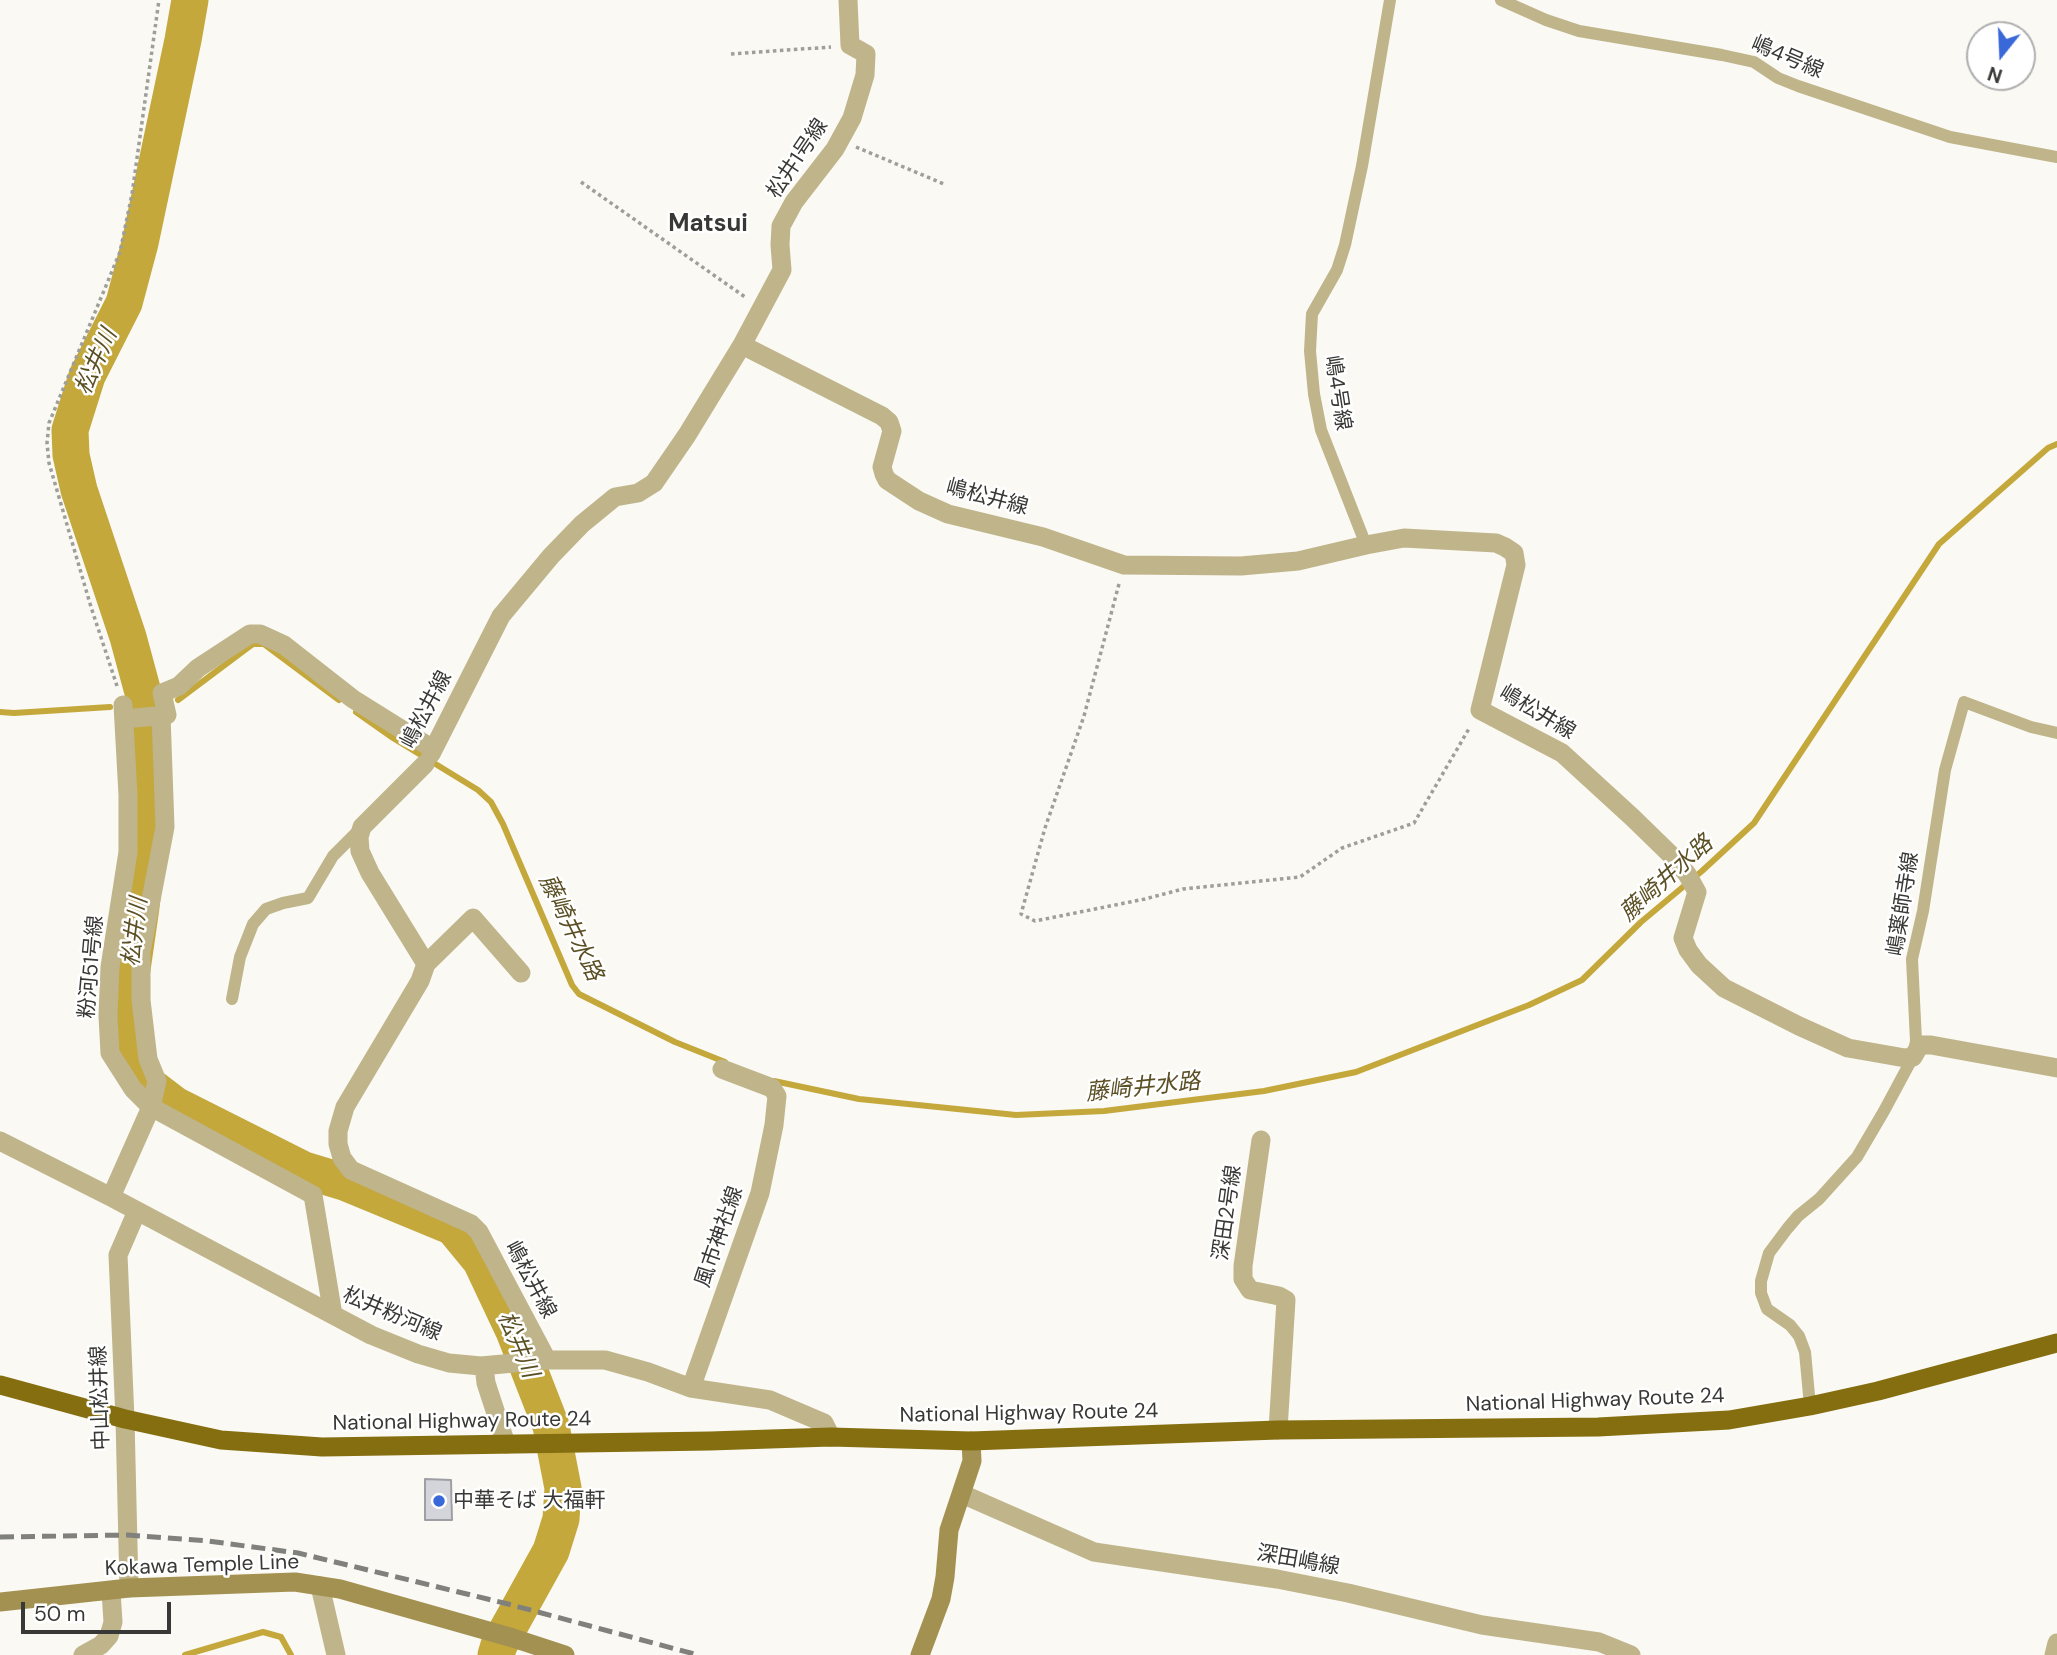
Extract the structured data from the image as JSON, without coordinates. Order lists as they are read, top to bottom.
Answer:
{
  "streets": {
    "highway": ["National Highway Route 24"],
    "main road": ["Kokawa Temple Line"],
    "street": [
      "松井1号線",
      "嶋松井線",
      "粉河51号線",
      "深田2号線",
      "風市神社線",
      "松井粉河線",
      "中山松井線",
      "深田嶋線"
    ],
    "lane": ["嶋4号線", "嶋薬師寺線"]
  },
  "crossings": [
    ["嶋4号線", "嶋松井線"],
    ["松井1号線", "嶋松井線"],
    ["嶋松井線", "嶋薬師寺線"],
    ["嶋松井線", "松井粉河線"],
    ["嶋薬師寺線", "National Highway Route 24"],
    ["粉河51号線", "松井粉河線"],
    ["深田2号線", "National Highway Route 24"],
    ["風市神社線", "松井粉河線"],
    ["松井粉河線", "中山松井線"],
    ["松井粉河線", "National Highway Route 24"],
    ["中山松井線", "National Highway Route 24"],
    ["中山松井線", "Kokawa Temple Line"]
  ],
  "districts": ["Matsui"],
  "water": ["松井川", "藤崎井水路"],
  "places": ["中華そば 大福軒"],
  "scale_bar": "50 m",
  "north": "bottom"
}
